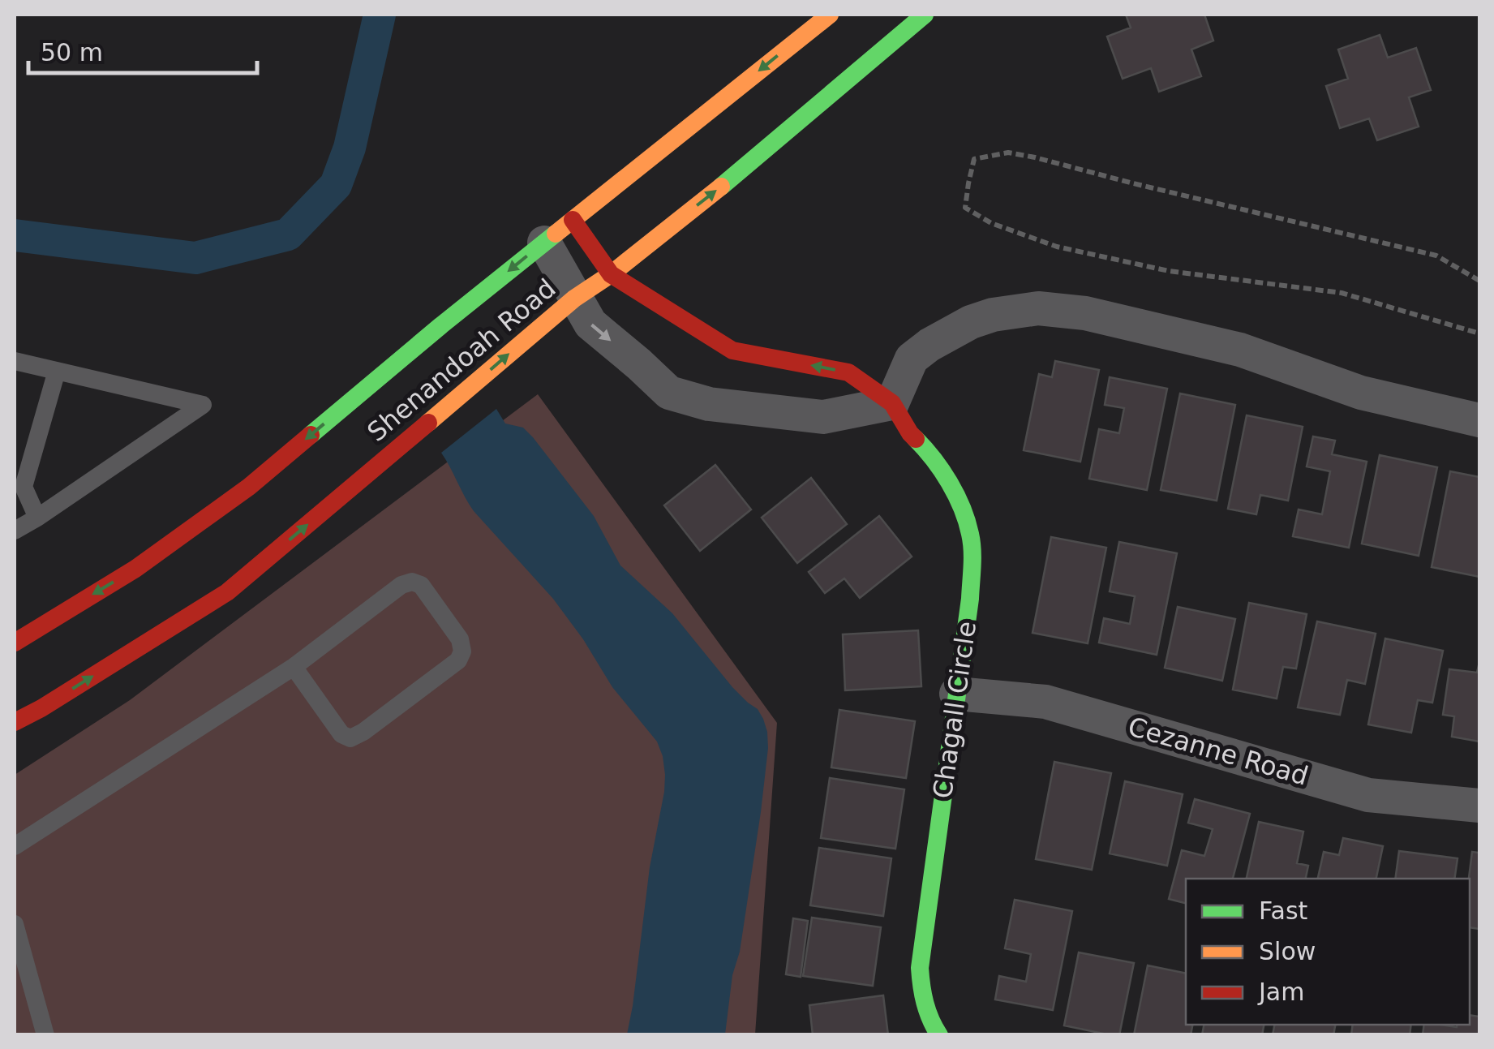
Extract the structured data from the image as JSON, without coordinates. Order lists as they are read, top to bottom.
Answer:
{
  "streets": {
    "street": ["Shenandoah Road", "Chagall Circle", "Cezanne Road"]
  },
  "crossings": [
    ["Shenandoah Road", "Chagall Circle"],
    ["Chagall Circle", "Cezanne Road"]
  ],
  "legend": ["Fast", "Slow", "Jam"],
  "scale_bar": "50 m"
}
